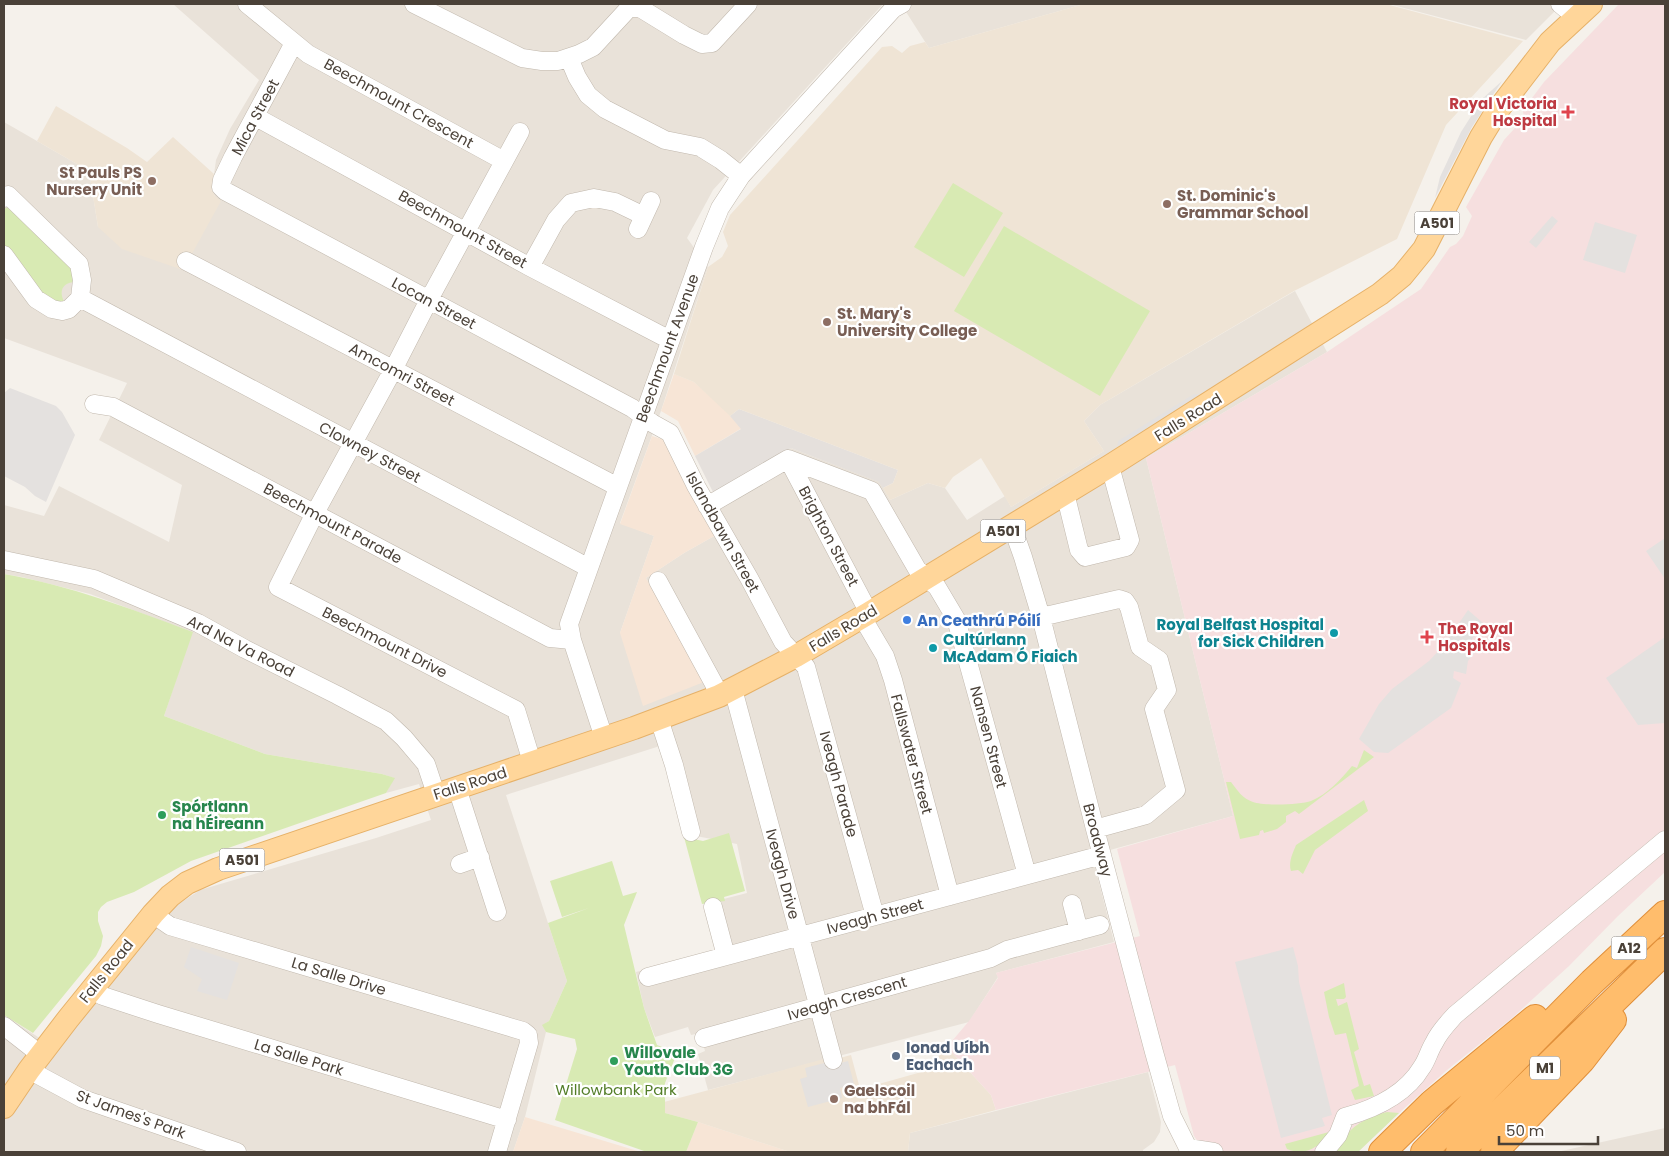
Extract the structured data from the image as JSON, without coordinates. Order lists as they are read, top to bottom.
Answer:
{
  "streets": {
    "highway": ["A12", "M1"],
    "main road": ["A501", "Falls Road"],
    "street": [
      "Beechmount Crescent",
      "Mica Street",
      "Beechmount Street",
      "Locan Street",
      "Beechmount Avenue",
      "Amcomri Street",
      "Clowney Street",
      "Beechmount Parade",
      "Islandbawn Street",
      "Brighton Street",
      "Beechmount Drive",
      "Ard Na Va Road",
      "Nansen Street",
      "Fallswater Street",
      "Iveagh Parade",
      "Broadway",
      "Iveagh Drive",
      "Iveagh Street",
      "La Salle Drive",
      "Iveagh Crescent",
      "La Salle Park",
      "St James's Park"
    ]
  },
  "crossings": [
    ["Beechmount Crescent", "Mica Street"],
    ["Mica Street", "Beechmount Street"],
    ["Mica Street", "Locan Street"],
    ["Beechmount Street", "Beechmount Avenue"],
    ["Locan Street", "Beechmount Avenue"],
    ["Locan Street", "Islandbawn Street"],
    ["Beechmount Avenue", "Amcomri Street"],
    ["Beechmount Avenue", "Falls Road"],
    ["Beechmount Avenue", "Clowney Street"],
    ["Beechmount Avenue", "Beechmount Parade"],
    ["Beechmount Avenue", "Islandbawn Street"],
    ["Falls Road", "Islandbawn Street"],
    ["Falls Road", "Brighton Street"],
    ["Falls Road", "Beechmount Drive"],
    ["Falls Road", "Ard Na Va Road"],
    ["Falls Road", "Nansen Street"],
    ["Falls Road", "Fallswater Street"],
    ["Falls Road", "Iveagh Parade"],
    ["Falls Road", "Broadway"],
    ["Falls Road", "Iveagh Drive"],
    ["Falls Road", "La Salle Drive"],
    ["Falls Road", "La Salle Park"],
    ["Falls Road", "St James's Park"],
    ["Beechmount Parade", "Beechmount Drive"],
    ["Islandbawn Street", "Iveagh Parade"],
    ["Brighton Street", "Nansen Street"],
    ["Brighton Street", "Fallswater Street"],
    ["Nansen Street", "Iveagh Street"],
    ["Fallswater Street", "Iveagh Street"],
    ["Iveagh Parade", "Iveagh Street"],
    ["Broadway", "Iveagh Street"],
    ["Iveagh Drive", "Iveagh Street"],
    ["Iveagh Drive", "Iveagh Crescent"],
    ["A12", "M1"],
    ["La Salle Drive", "La Salle Park"]
  ],
  "parks": ["Willowbank Park"],
  "places": {
    "health": ["Royal Victoria Hospital", "The Royal Hospitals"],
    "other": [
      "St Pauls PS Nursery Unit",
      "St. Dominic's Grammar School",
      "St. Mary's University College",
      "An Ceathrú Póilí",
      "Royal Belfast Hospital for Sick Children",
      "Cultúrlann McAdam Ó Fiaich",
      "Spórtlann na hÉireann",
      "Ionad Uíbh Eachach",
      "Willovale Youth Club 3G",
      "Gaelscoil na bhFál"
    ]
  },
  "scale_bar": "50 m"
}
